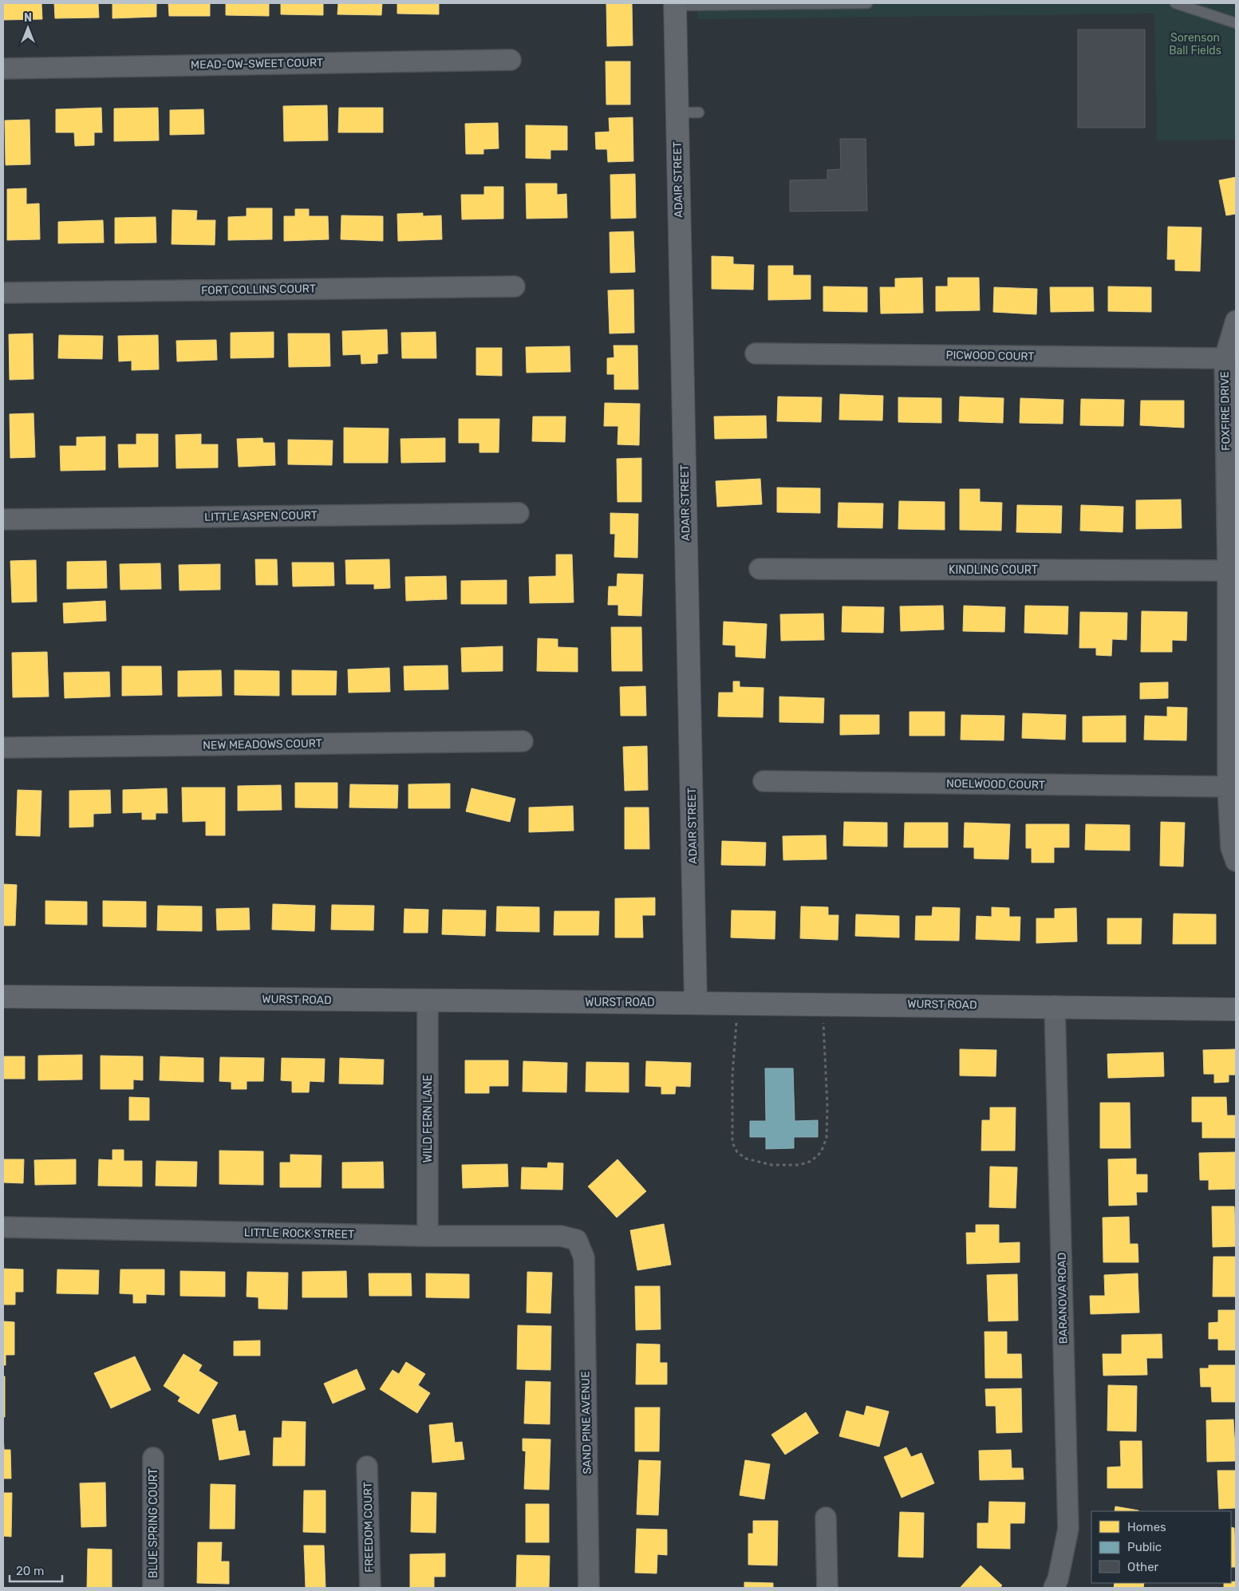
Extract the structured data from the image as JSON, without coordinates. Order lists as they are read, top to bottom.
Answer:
{
  "streets": {
    "street": [
      "MEAD-OW-SWEET COURT",
      "ADAIR STREET",
      "FORT COLLINS COURT",
      "PICWOOD COURT",
      "FOXFIRE DRIVE",
      "LITTLE ASPEN COURT",
      "KINDLING COURT",
      "NEW MEADOWS COURT",
      "NOELWOOD COURT",
      "WURST ROAD",
      "WILD FERN LANE",
      "LITTLE ROCK STREET",
      "BARANOVA ROAD",
      "SAND PINE AVENUE",
      "BLUE SPRING COURT",
      "FREEDOM COURT"
    ]
  },
  "crossings": [
    ["ADAIR STREET", "WURST ROAD"],
    ["PICWOOD COURT", "FOXFIRE DRIVE"],
    ["FOXFIRE DRIVE", "KINDLING COURT"],
    ["FOXFIRE DRIVE", "NOELWOOD COURT"],
    ["WURST ROAD", "WILD FERN LANE"],
    ["WURST ROAD", "BARANOVA ROAD"],
    ["WILD FERN LANE", "LITTLE ROCK STREET"],
    ["LITTLE ROCK STREET", "SAND PINE AVENUE"]
  ],
  "parks": ["Sorenson Ball Fields"],
  "legend": ["Homes", "Public", "Other"],
  "scale_bar": "20 m",
  "north": "top"
}
